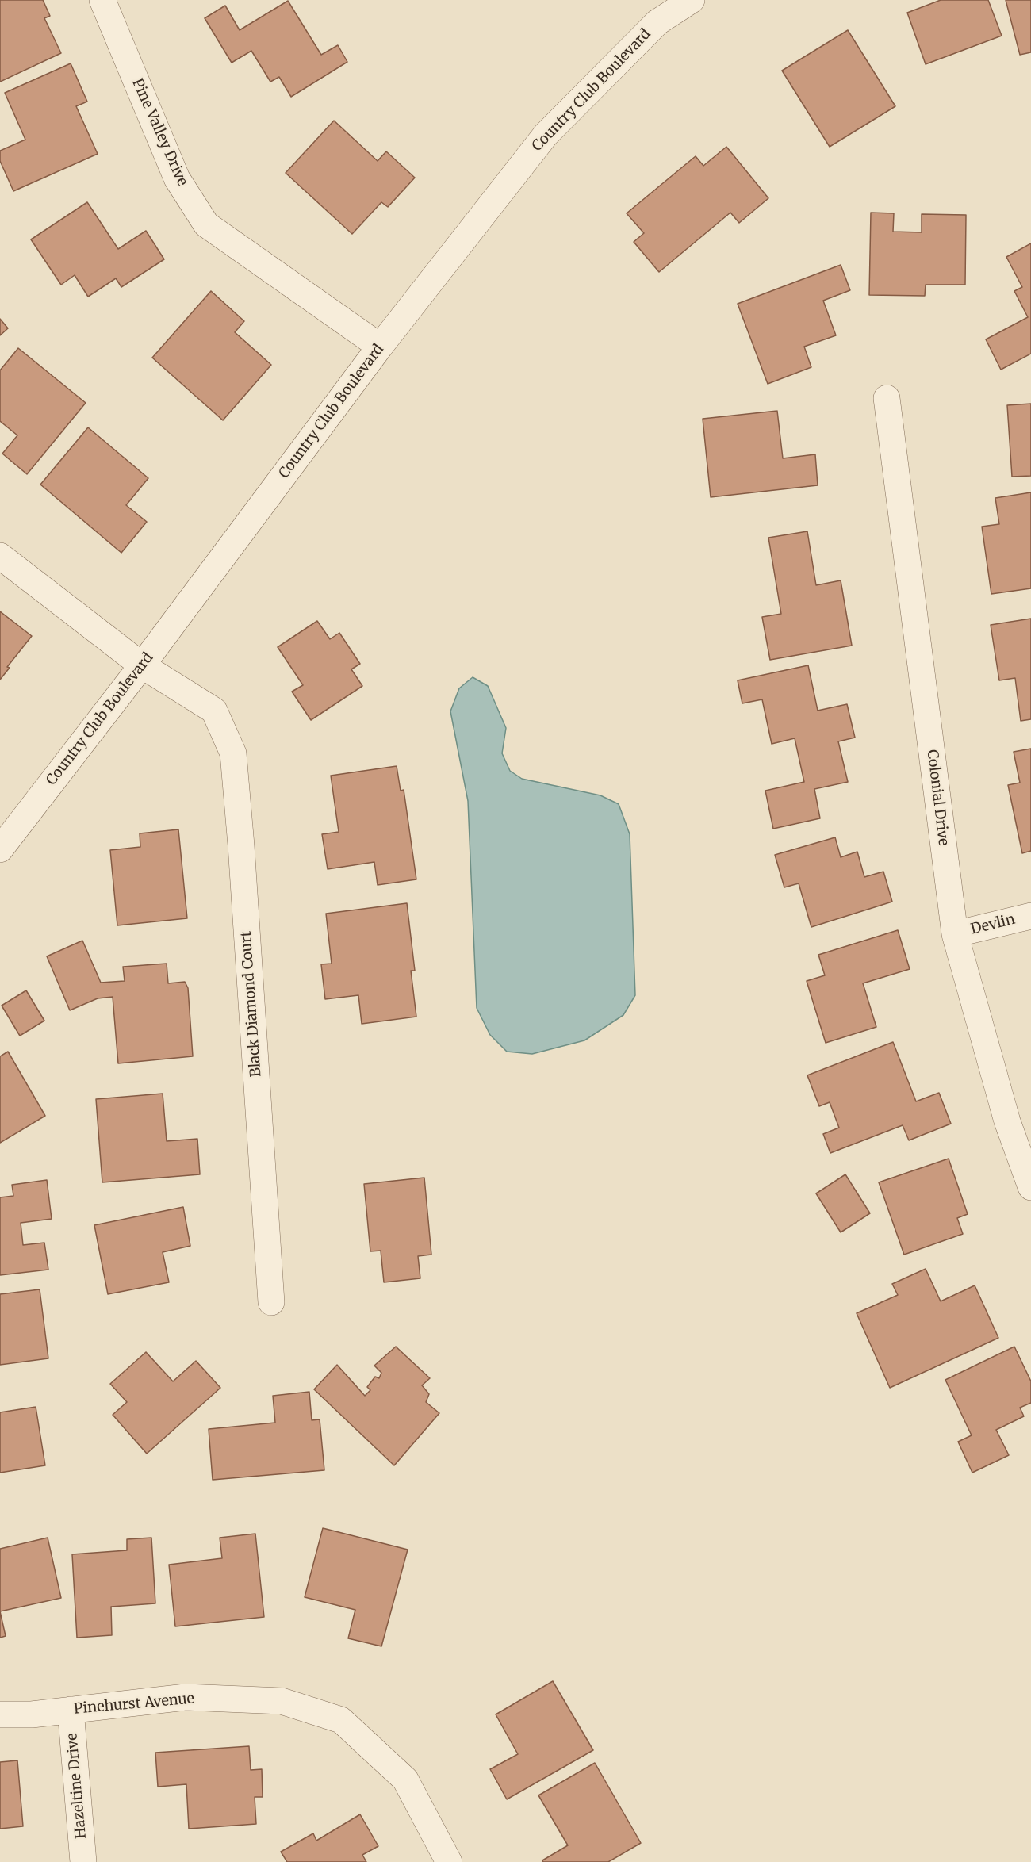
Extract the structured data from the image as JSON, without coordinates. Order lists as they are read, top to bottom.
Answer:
{
  "streets": {
    "street": [
      "Country Club Boulevard",
      "Pine Valley Drive",
      "Colonial Drive",
      "Devlin",
      "Black Diamond Court",
      "Pinehurst Avenue",
      "Hazeltine Drive"
    ]
  },
  "crossings": [
    ["Country Club Boulevard", "Pine Valley Drive"],
    ["Country Club Boulevard", "Black Diamond Court"],
    ["Colonial Drive", "Devlin"],
    ["Pinehurst Avenue", "Hazeltine Drive"]
  ]
}
